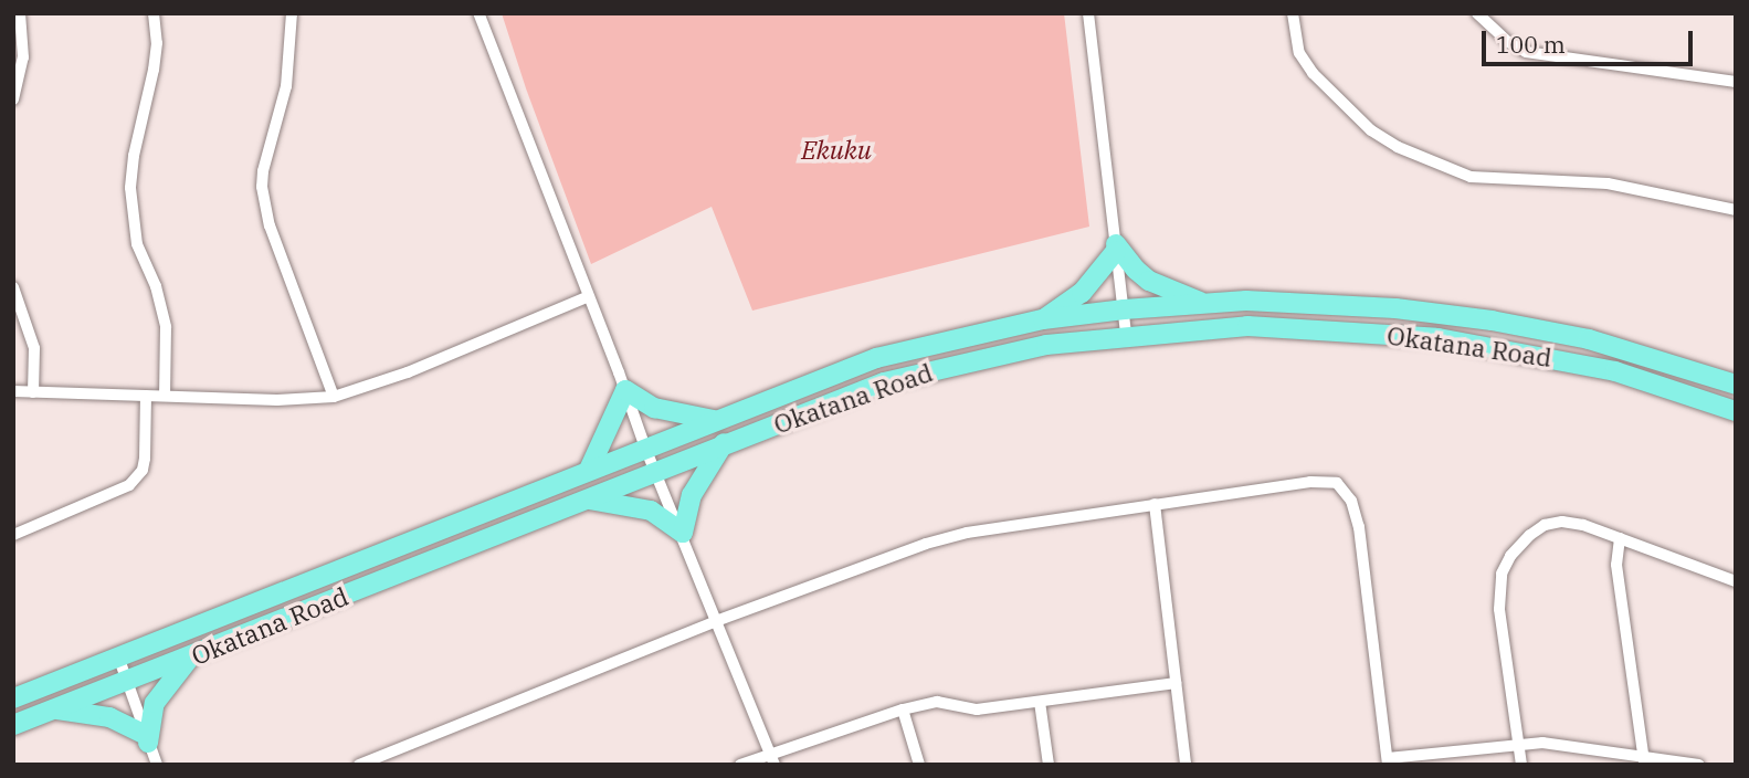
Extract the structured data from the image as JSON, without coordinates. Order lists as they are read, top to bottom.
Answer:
{
  "streets": {
    "main road": ["Okatana Road"]
  },
  "parks": ["Ekuku"],
  "scale_bar": "100 m"
}
